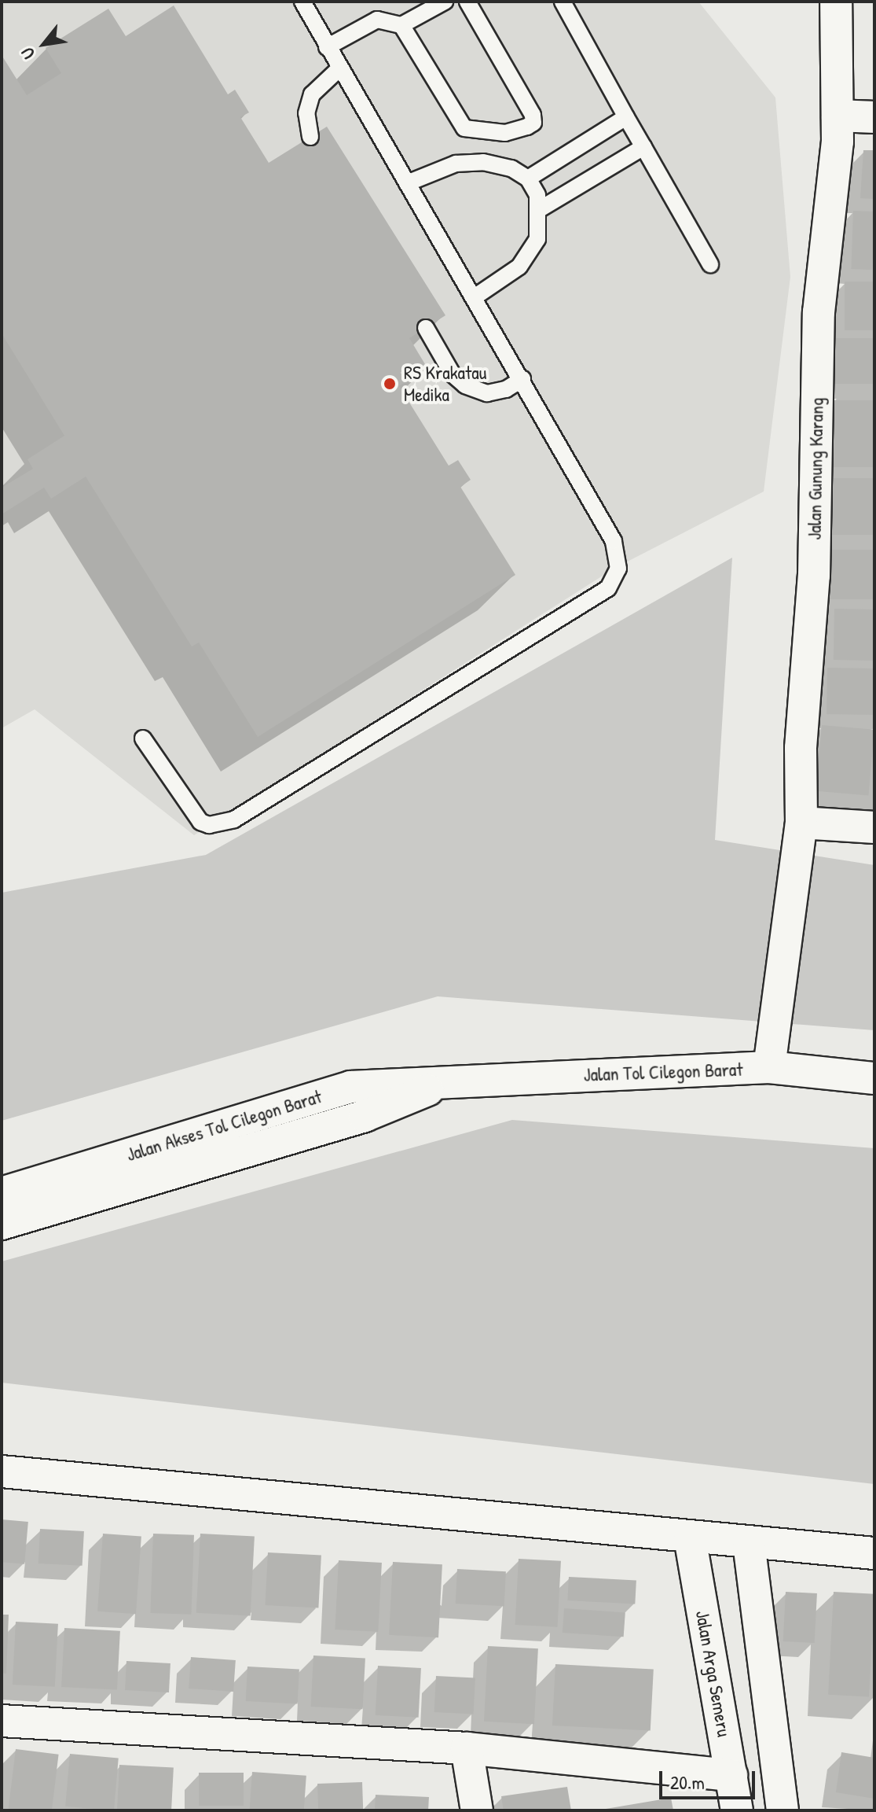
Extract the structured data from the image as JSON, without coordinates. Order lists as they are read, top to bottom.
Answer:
{
  "streets": {
    "street": [
      "Jalan Gunung Karang",
      "Jalan Tol Cilegon Barat",
      "Jalan Akses Tol Cilegon Barat",
      "Jalan Arga Semeru"
    ]
  },
  "crossings": [
    ["Jalan Gunung Karang", "Jalan Tol Cilegon Barat"],
    ["Jalan Tol Cilegon Barat", "Jalan Akses Tol Cilegon Barat"]
  ],
  "places": ["RS Krakatau Medika"],
  "scale_bar": "20 m",
  "north": "bottom left"
}
